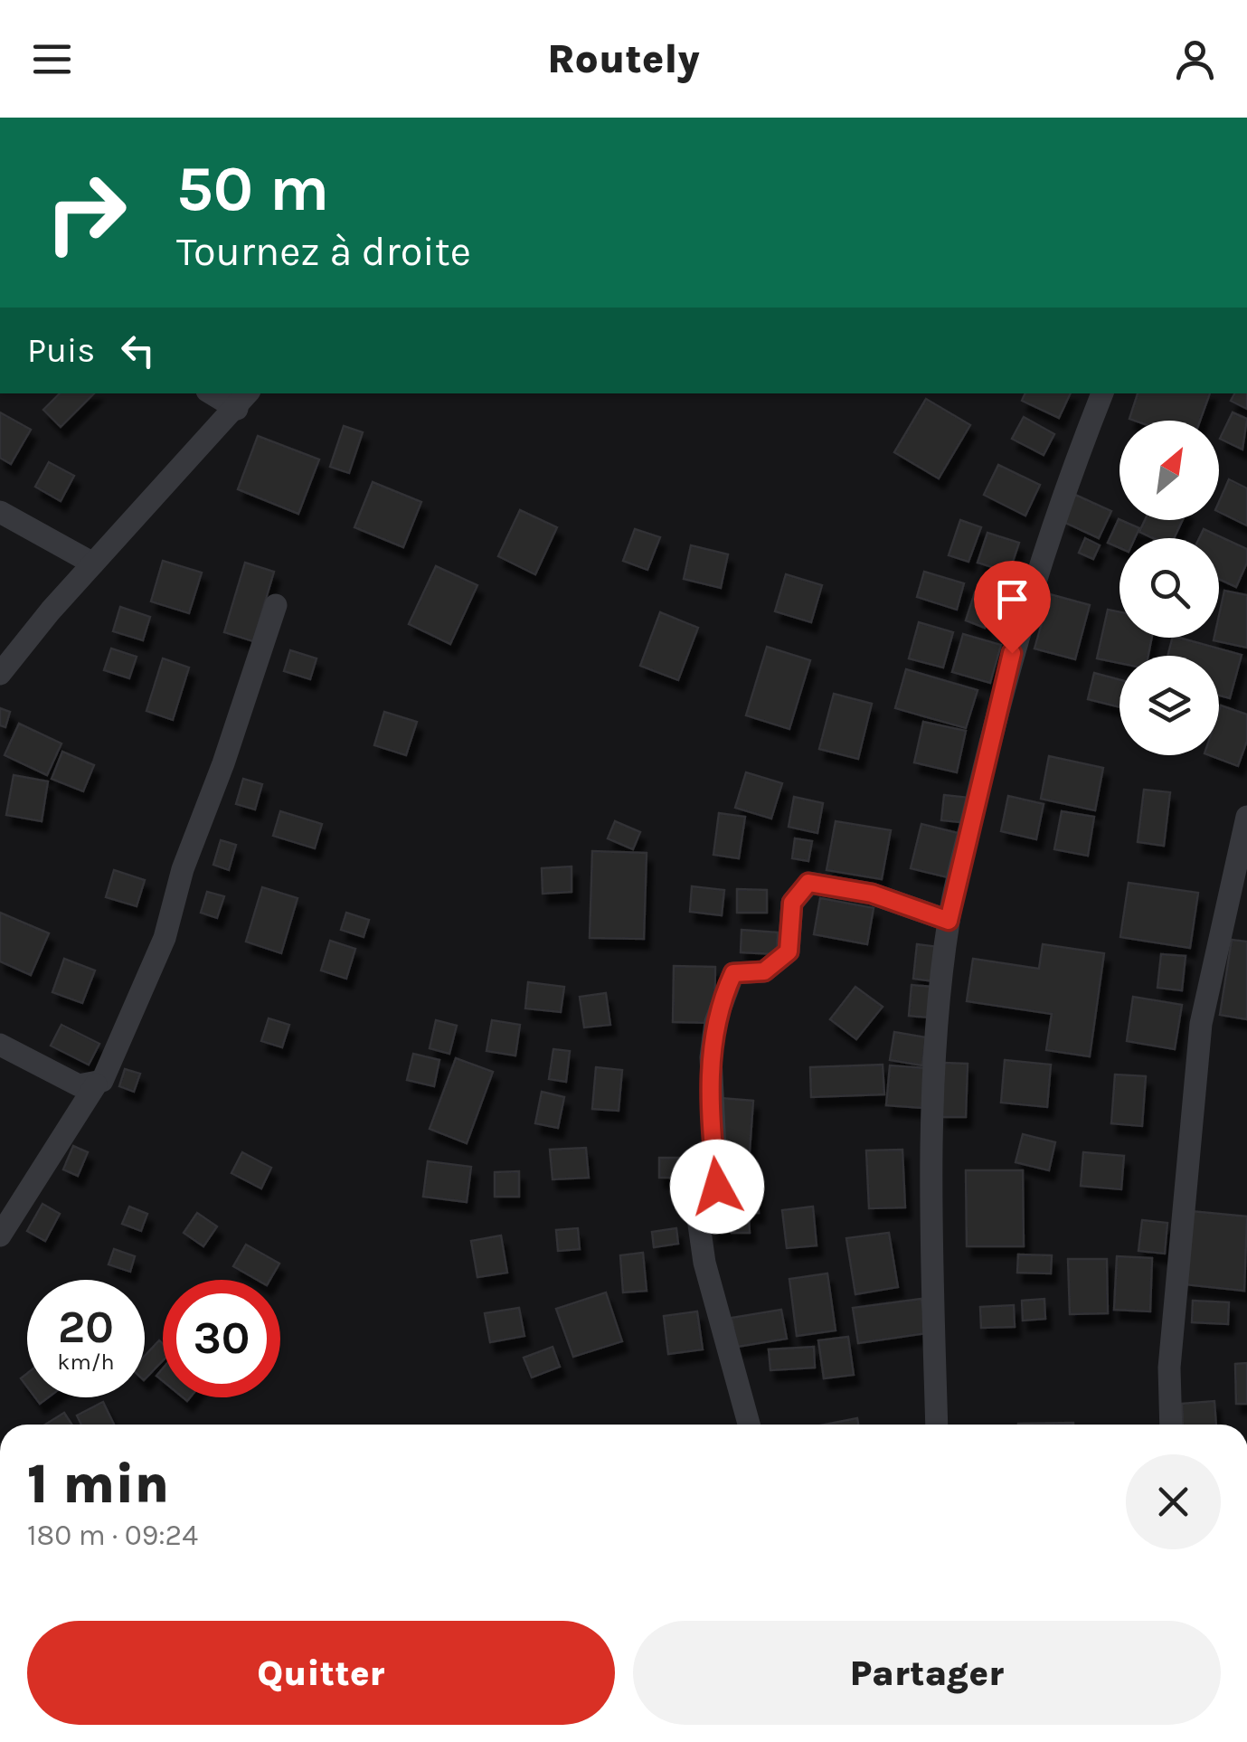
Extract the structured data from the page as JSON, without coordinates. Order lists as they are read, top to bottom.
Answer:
{
  "north": "top right",
  "page": {
    "header": "Routely",
    "turn": ["50 m", "Tournez à droite"],
    "then": "Puis",
    "speed": "20 km/h",
    "limit": "30",
    "heading": ["1 min", "180 m · 09:24"],
    "buttons": ["Quitter", "Partager"]
  }
}
